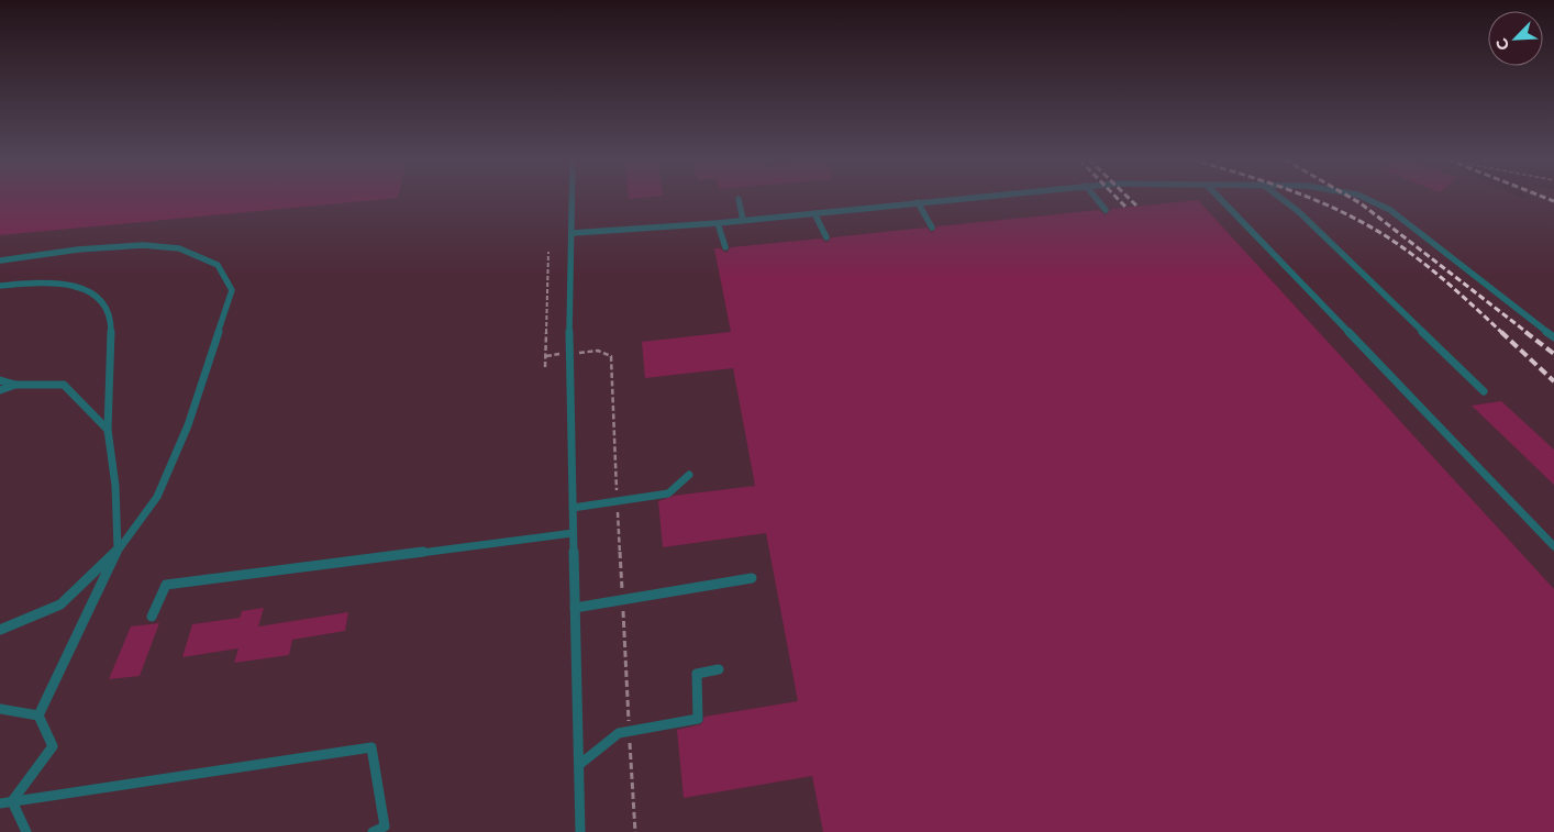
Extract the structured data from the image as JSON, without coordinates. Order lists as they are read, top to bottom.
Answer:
{
  "north": "bottom left"
}
